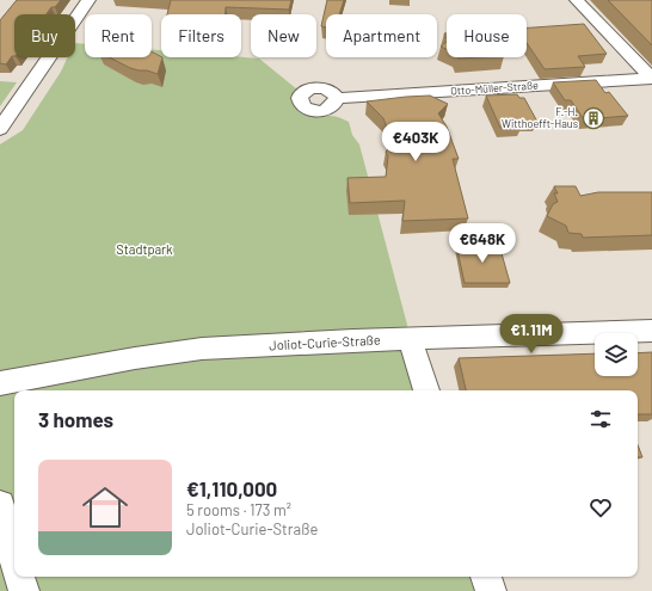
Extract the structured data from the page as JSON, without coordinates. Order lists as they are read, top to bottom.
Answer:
{
  "streets": {
    "street": ["Otto-Müller-Straße", "Joliot-Curie-Straße"]
  },
  "parks": ["Stadtpark"],
  "places": {
    "building": ["F.-H. Witthoefft-Haus"]
  },
  "page": {
    "chip": [
      "Buy",
      "Rent",
      "Filters",
      "New",
      "Apartment",
      "House"
    ],
    "price": ["€403K", "€648K", "€1.11M"],
    "heading": "3 homes",
    "list": [
      {
        "name": "€1,110,000",
        "note": "5 rooms · 173 m² · Joliot-Curie-Straße"
      }
    ]
  }
}
